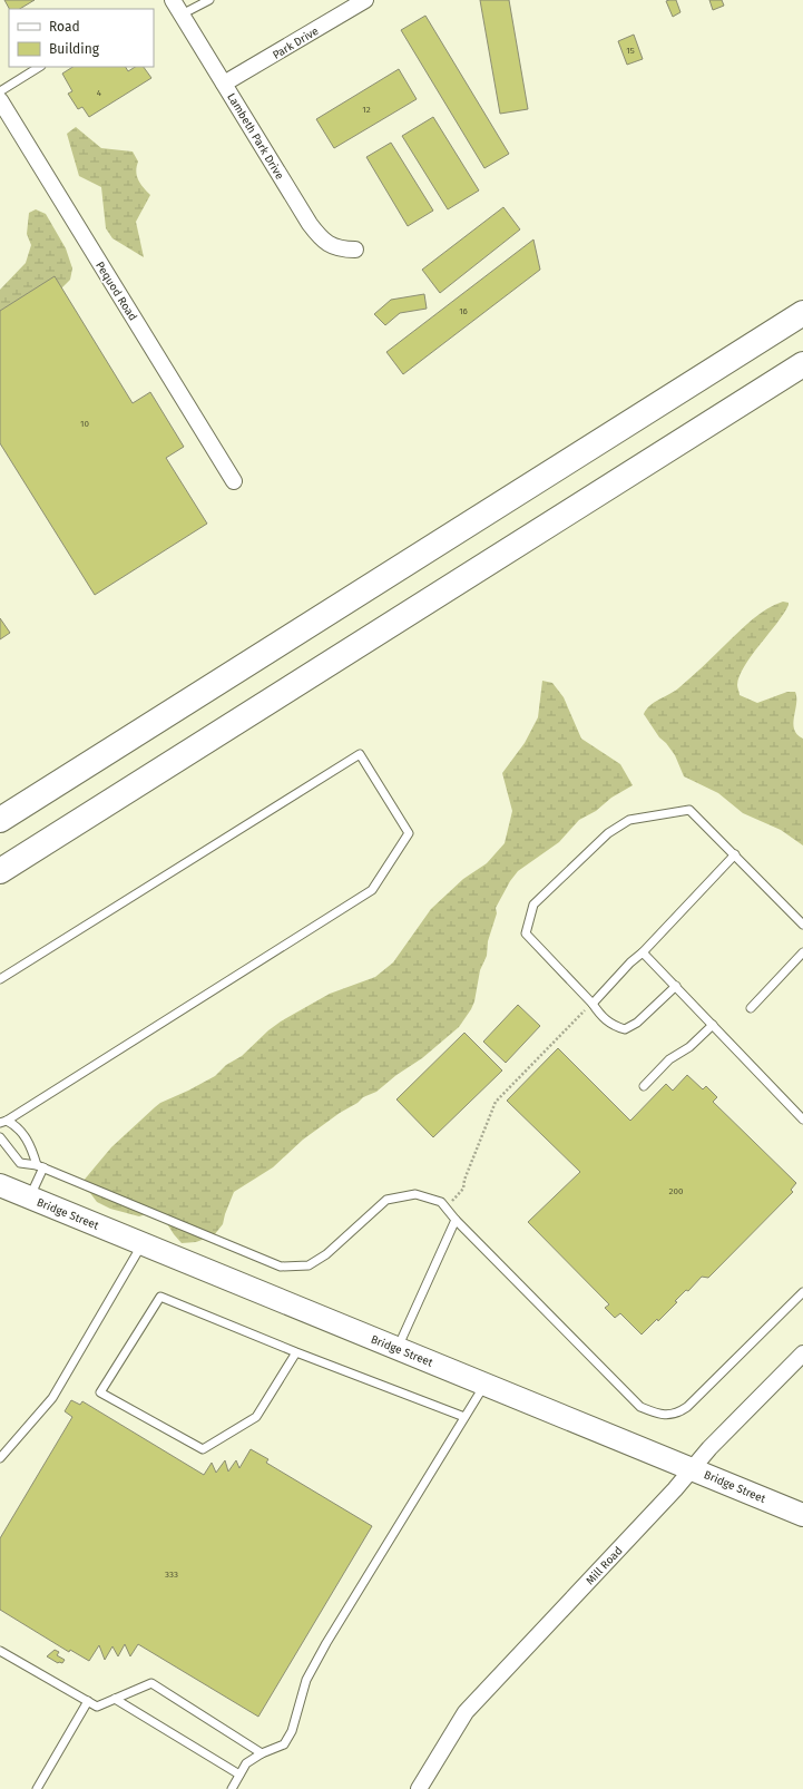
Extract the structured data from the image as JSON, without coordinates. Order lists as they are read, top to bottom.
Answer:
{
  "streets": {
    "street": [
      "Park Drive",
      "Lambeth Park Drive",
      "Pequod Road",
      "Bridge Street",
      "Mill Road"
    ]
  },
  "crossings": [
    ["Park Drive", "Lambeth Park Drive"],
    ["Bridge Street", "Mill Road"]
  ],
  "house_numbers": [
    "15",
    "4",
    "12",
    "16",
    "10",
    "200",
    "333"
  ],
  "legend": ["Road", "Building"]
}
